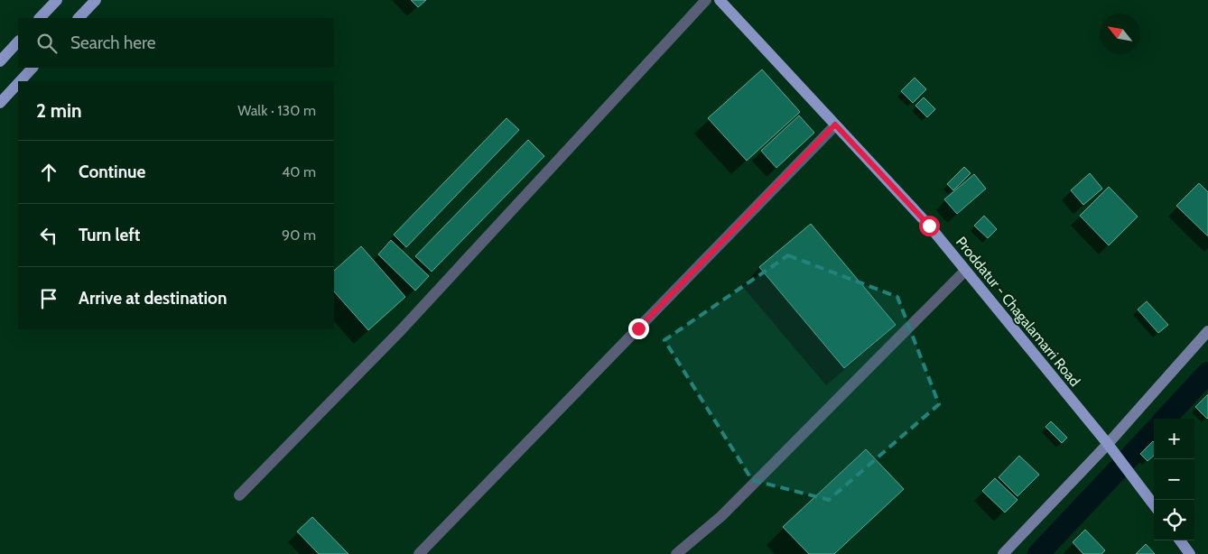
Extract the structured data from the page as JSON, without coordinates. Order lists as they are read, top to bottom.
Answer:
{
  "streets": {
    "main road": ["Proddatur - Chagalamarri Road"]
  },
  "north": "top left",
  "page": {
    "search": "Search here",
    "heading": ["2 min", "Walk · 130 m"],
    "list": [
      ["Continue", "40 m"],
      ["Turn left", "90 m"],
      "Arrive at destination"
    ],
    "map_buttons": ["+", "−"]
  }
}
